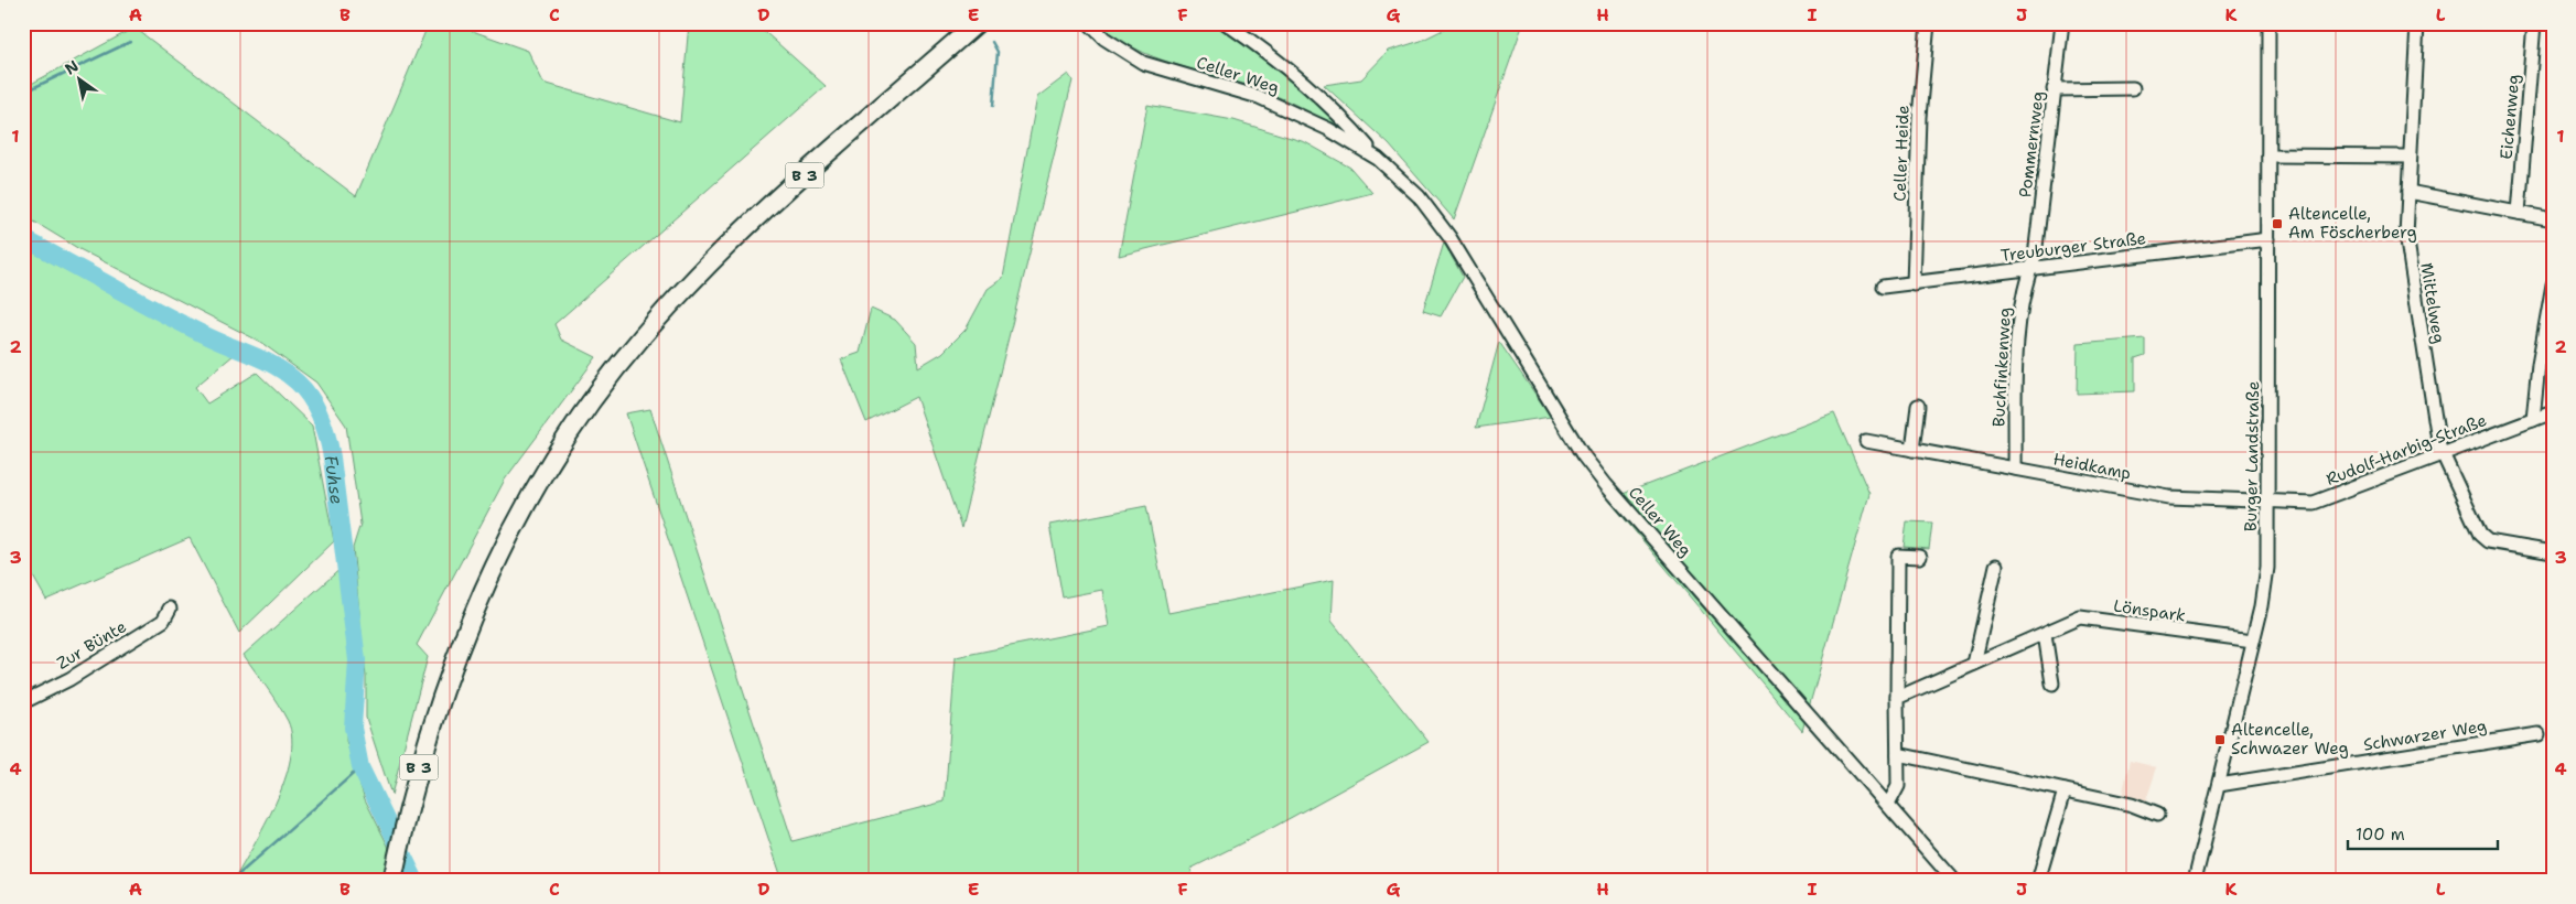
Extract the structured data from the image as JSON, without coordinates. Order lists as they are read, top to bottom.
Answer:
{
  "streets": {
    "highway": ["B 3"],
    "street": [
      "Celler Weg",
      "Eichenweg",
      "Pommernweg",
      "Celler Heide",
      "Treuburger Straße",
      "Mittelweg",
      "Buchfinkenweg",
      "Rudolf-Harbig-Straße",
      "Burger Landstraße",
      "Heidkamp",
      "Lönspark",
      "Zur Bünte",
      "Schwarzer Weg"
    ]
  },
  "crossings": [
    ["Pommernweg", "Treuburger Straße"],
    ["Pommernweg", "Buchfinkenweg"],
    ["Celler Heide", "Treuburger Straße"],
    ["Treuburger Straße", "Buchfinkenweg"],
    ["Treuburger Straße", "Burger Landstraße"],
    ["Mittelweg", "Rudolf-Harbig-Straße"],
    ["Buchfinkenweg", "Heidkamp"],
    ["Rudolf-Harbig-Straße", "Burger Landstraße"],
    ["Rudolf-Harbig-Straße", "Heidkamp"],
    ["Burger Landstraße", "Heidkamp"],
    ["Burger Landstraße", "Lönspark"],
    ["Burger Landstraße", "Schwarzer Weg"]
  ],
  "water": ["Fuhse"],
  "places": {
    "transit": ["Altencelle, Am Föscherberg", "Altencelle, Schwazer Weg"]
  },
  "scale_bar": "100 m",
  "north": "top left",
  "grid": {
    "columns": [
      "A",
      "B",
      "C",
      "D",
      "E",
      "F",
      "G",
      "H",
      "I",
      "J",
      "K",
      "L"
    ],
    "rows": [
      "1",
      "2",
      "3",
      "4"
    ]
  }
}
